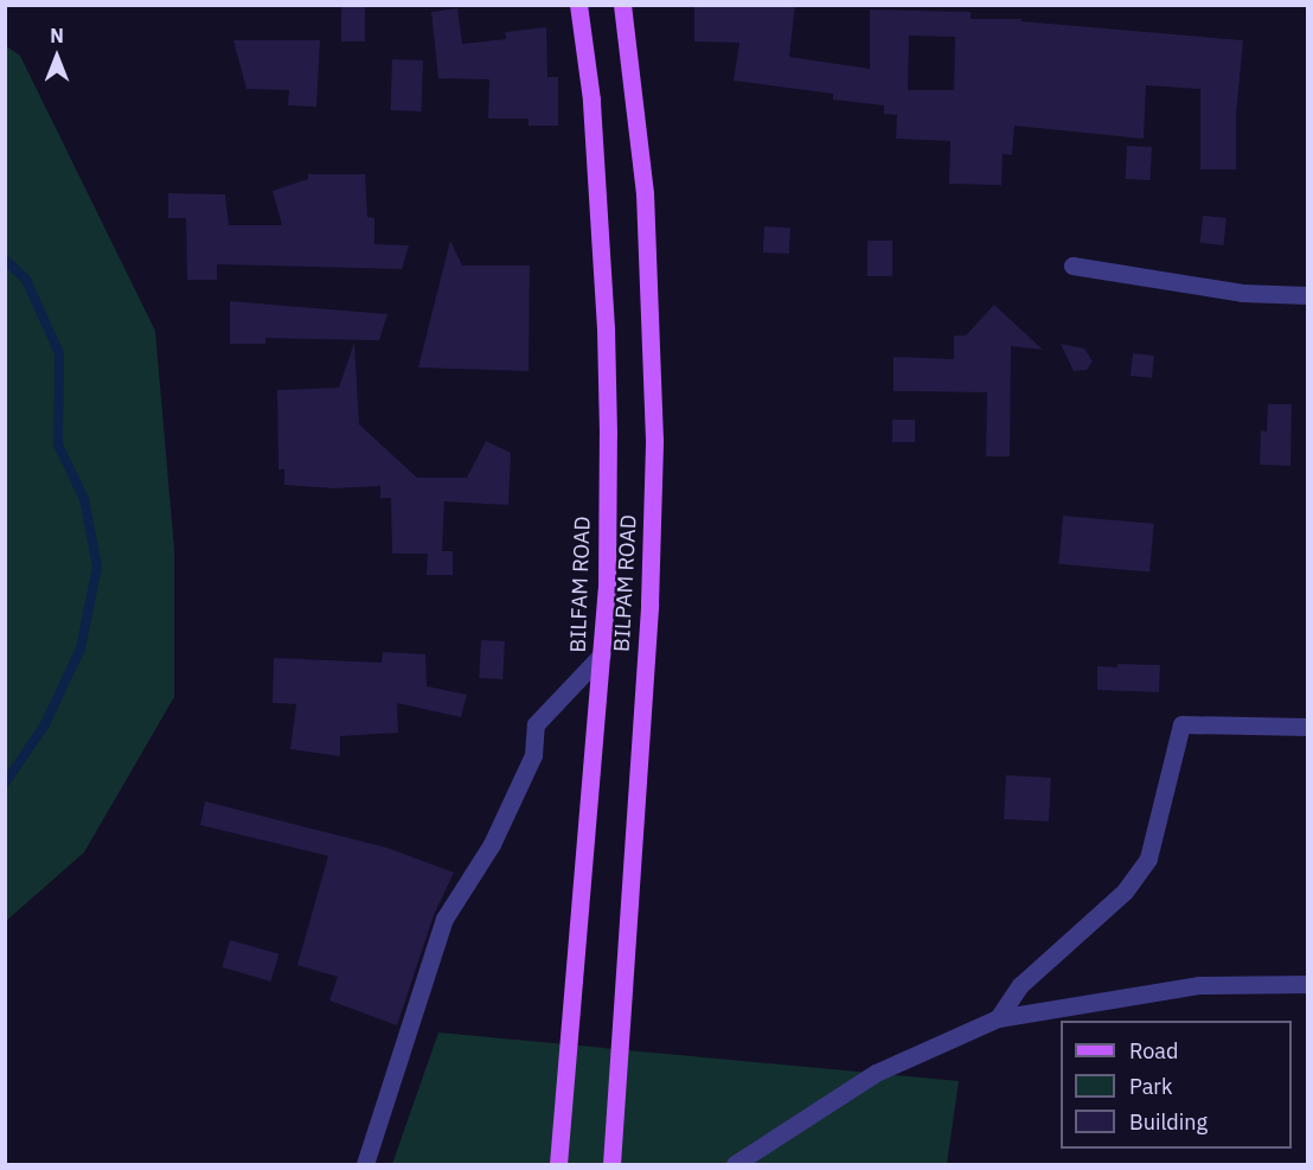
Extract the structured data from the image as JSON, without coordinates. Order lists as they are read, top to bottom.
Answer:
{
  "streets": {
    "main road": ["BILPAM ROAD", "BILFAM ROAD"]
  },
  "legend": ["Road", "Park", "Building"],
  "north": "top"
}
